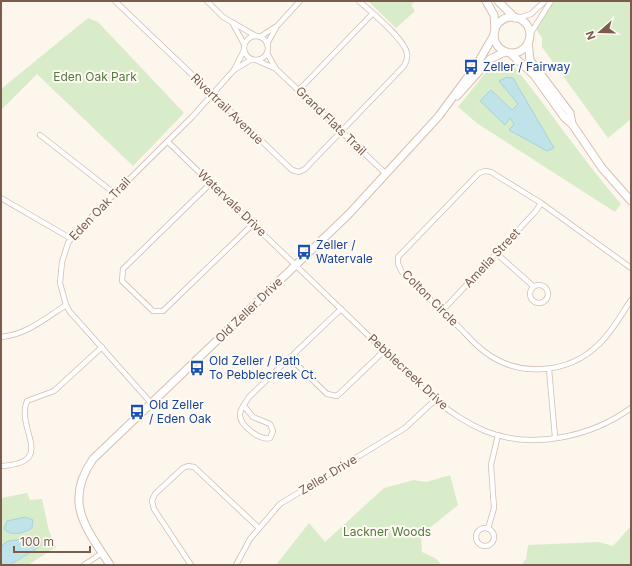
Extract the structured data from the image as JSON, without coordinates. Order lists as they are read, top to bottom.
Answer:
{
  "streets": {
    "street": [
      "Rivertrail Avenue",
      "Grand Flats Trail",
      "Watervale Drive",
      "Eden Oak Trail",
      "Amelia Street",
      "Colton Circle",
      "Old Zeller Drive",
      "Pebblecreek Drive",
      "Zeller Drive"
    ]
  },
  "crossings": [
    ["Rivertrail Avenue", "Grand Flats Trail"],
    ["Rivertrail Avenue", "Eden Oak Trail"],
    ["Grand Flats Trail", "Eden Oak Trail"],
    ["Grand Flats Trail", "Old Zeller Drive"],
    ["Watervale Drive", "Eden Oak Trail"],
    ["Watervale Drive", "Old Zeller Drive"],
    ["Watervale Drive", "Pebblecreek Drive"],
    ["Eden Oak Trail", "Old Zeller Drive"],
    ["Amelia Street", "Colton Circle"],
    ["Old Zeller Drive", "Pebblecreek Drive"],
    ["Pebblecreek Drive", "Zeller Drive"]
  ],
  "parks": ["Eden Oak Park", "Lackner Woods"],
  "places": {
    "bus stop": [
      "Zeller / Fairway",
      "Zeller / Watervale",
      "Old Zeller / Path To Pebblecreek Ct.",
      "Old Zeller / Eden Oak"
    ]
  },
  "scale_bar": "100 m",
  "north": "left"
}
